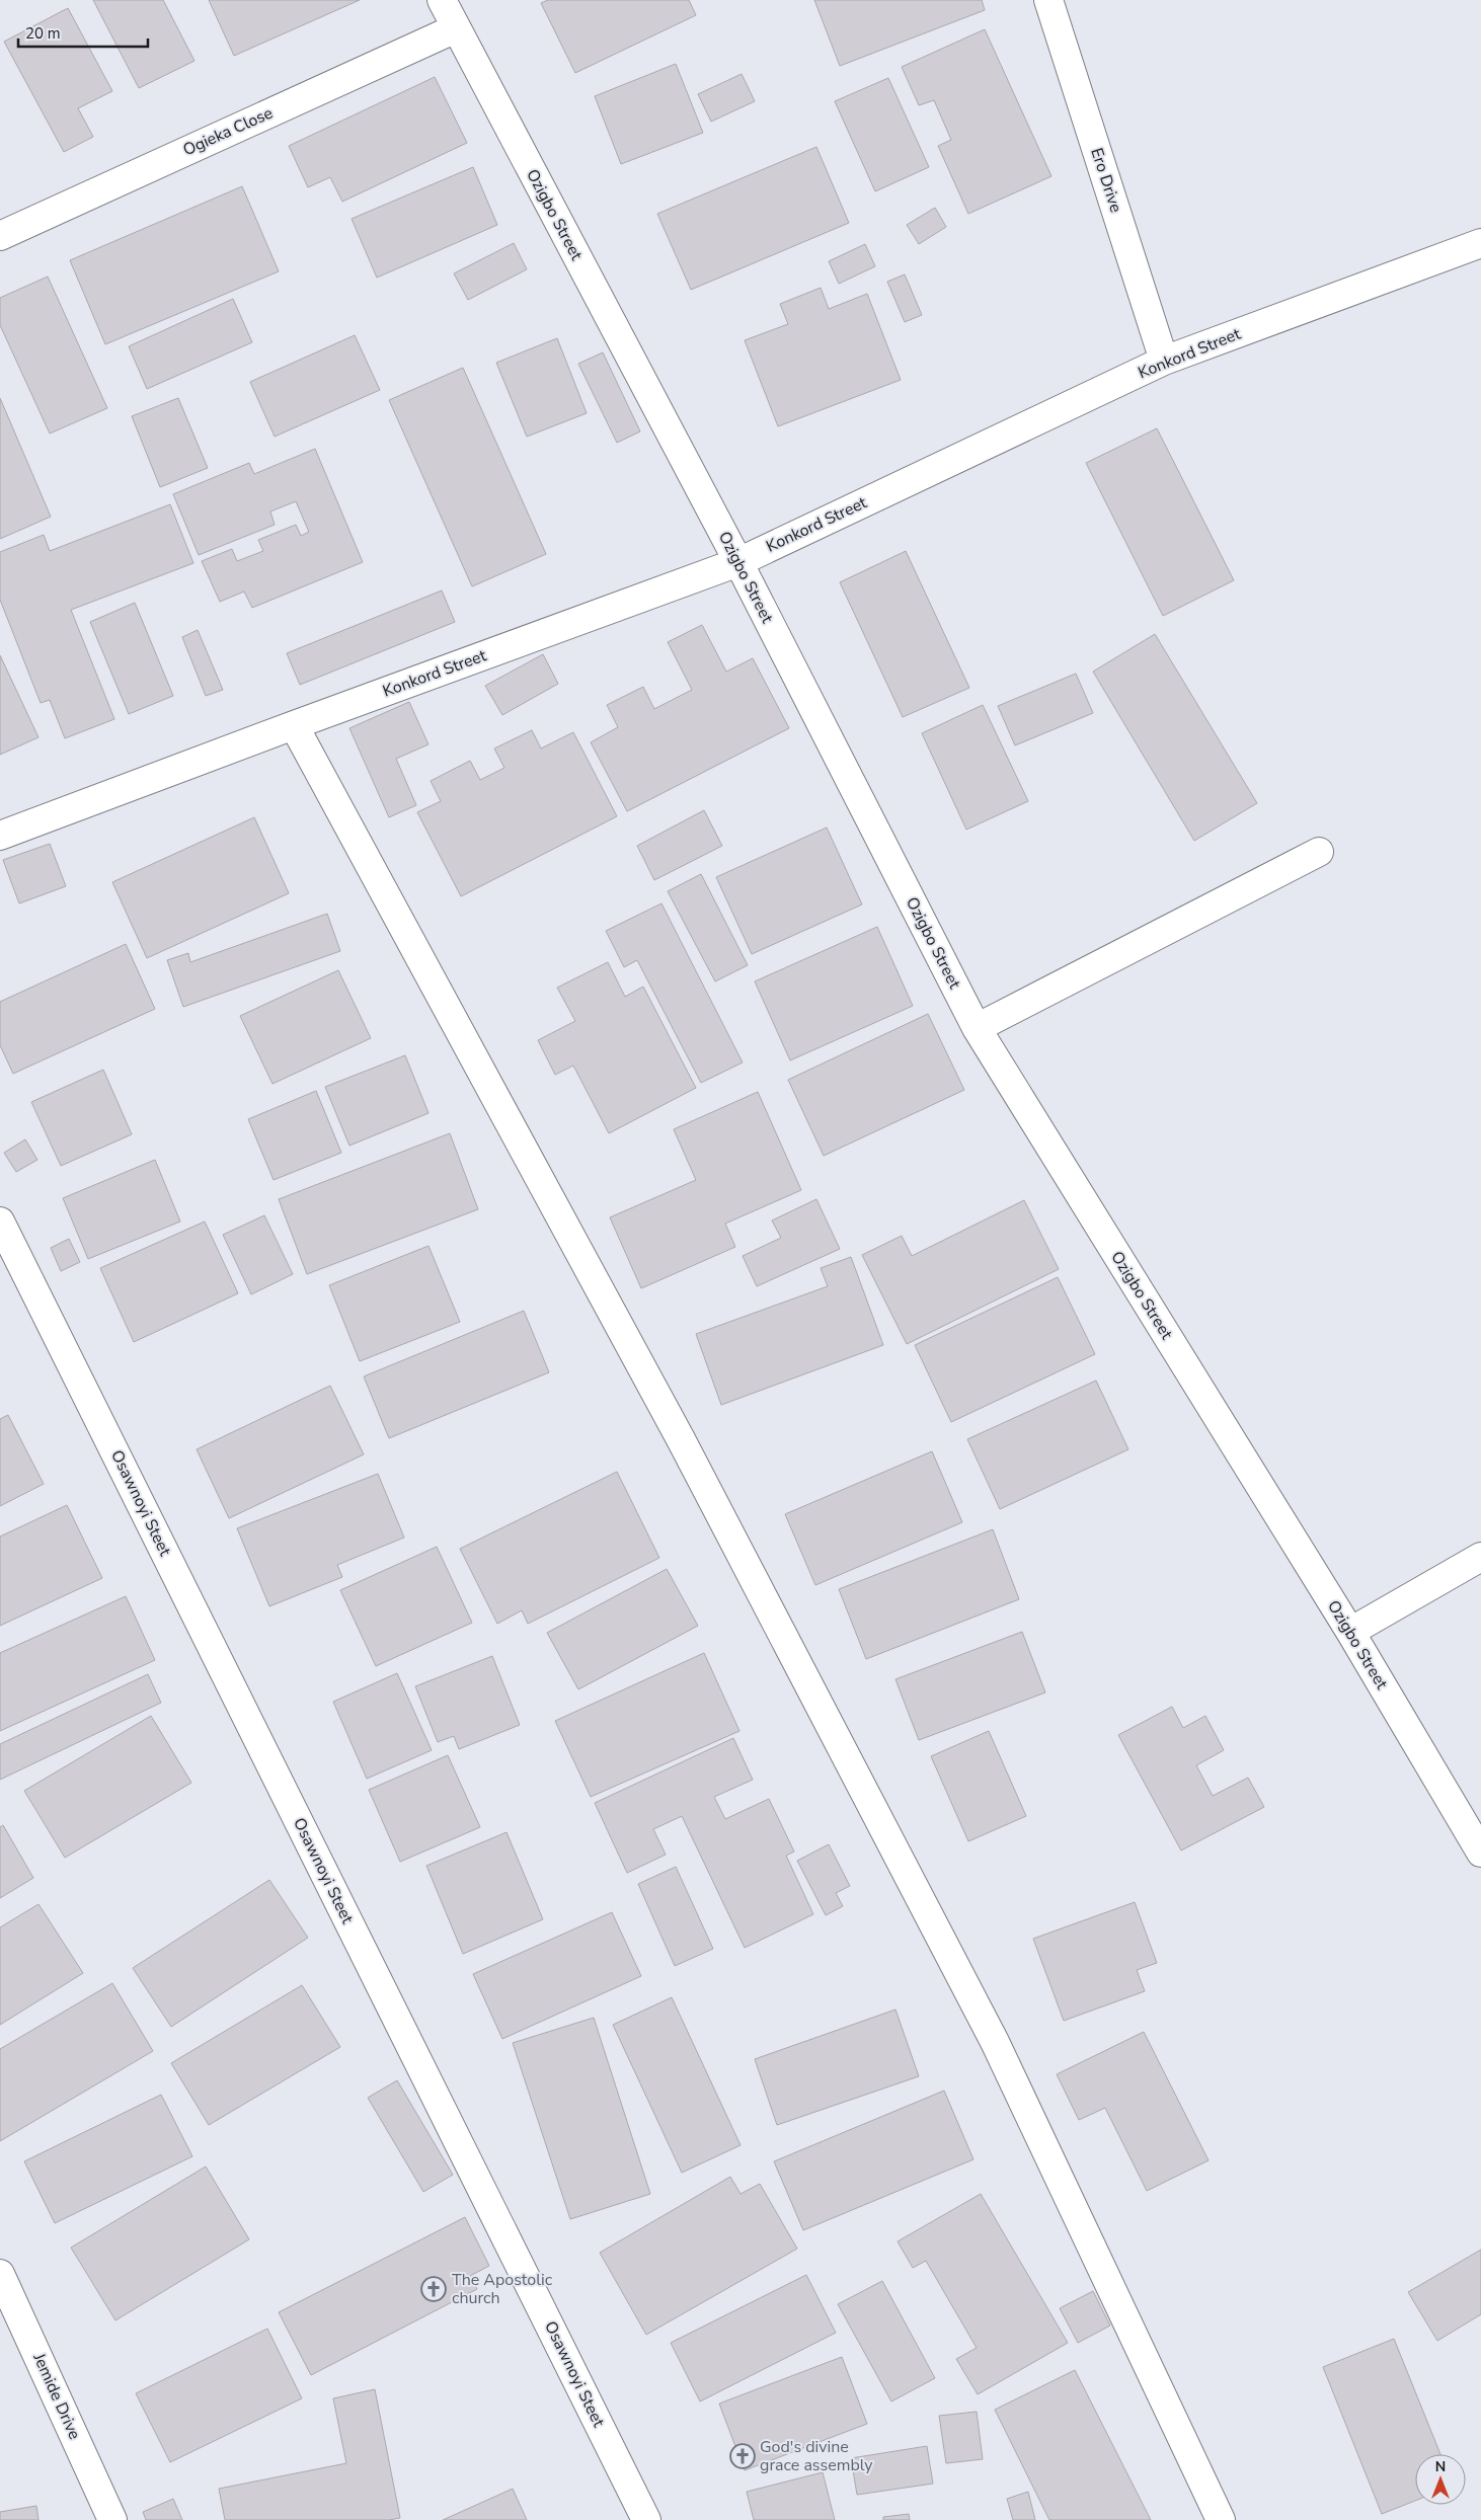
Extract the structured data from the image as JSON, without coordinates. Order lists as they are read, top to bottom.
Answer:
{
  "streets": {
    "street": [
      "Ogieka Close",
      "Ero Drive",
      "Ozigbo Street",
      "Konkord Street",
      "Osawnoyi Steet",
      "Jemide Drive"
    ]
  },
  "crossings": [
    ["Ogieka Close", "Ozigbo Street"],
    ["Ero Drive", "Konkord Street"],
    ["Ozigbo Street", "Konkord Street"]
  ],
  "places": {
    "church": ["The Apostolic church", "God's divine grace assembly"]
  },
  "scale_bar": "20 m",
  "north": "top"
}
